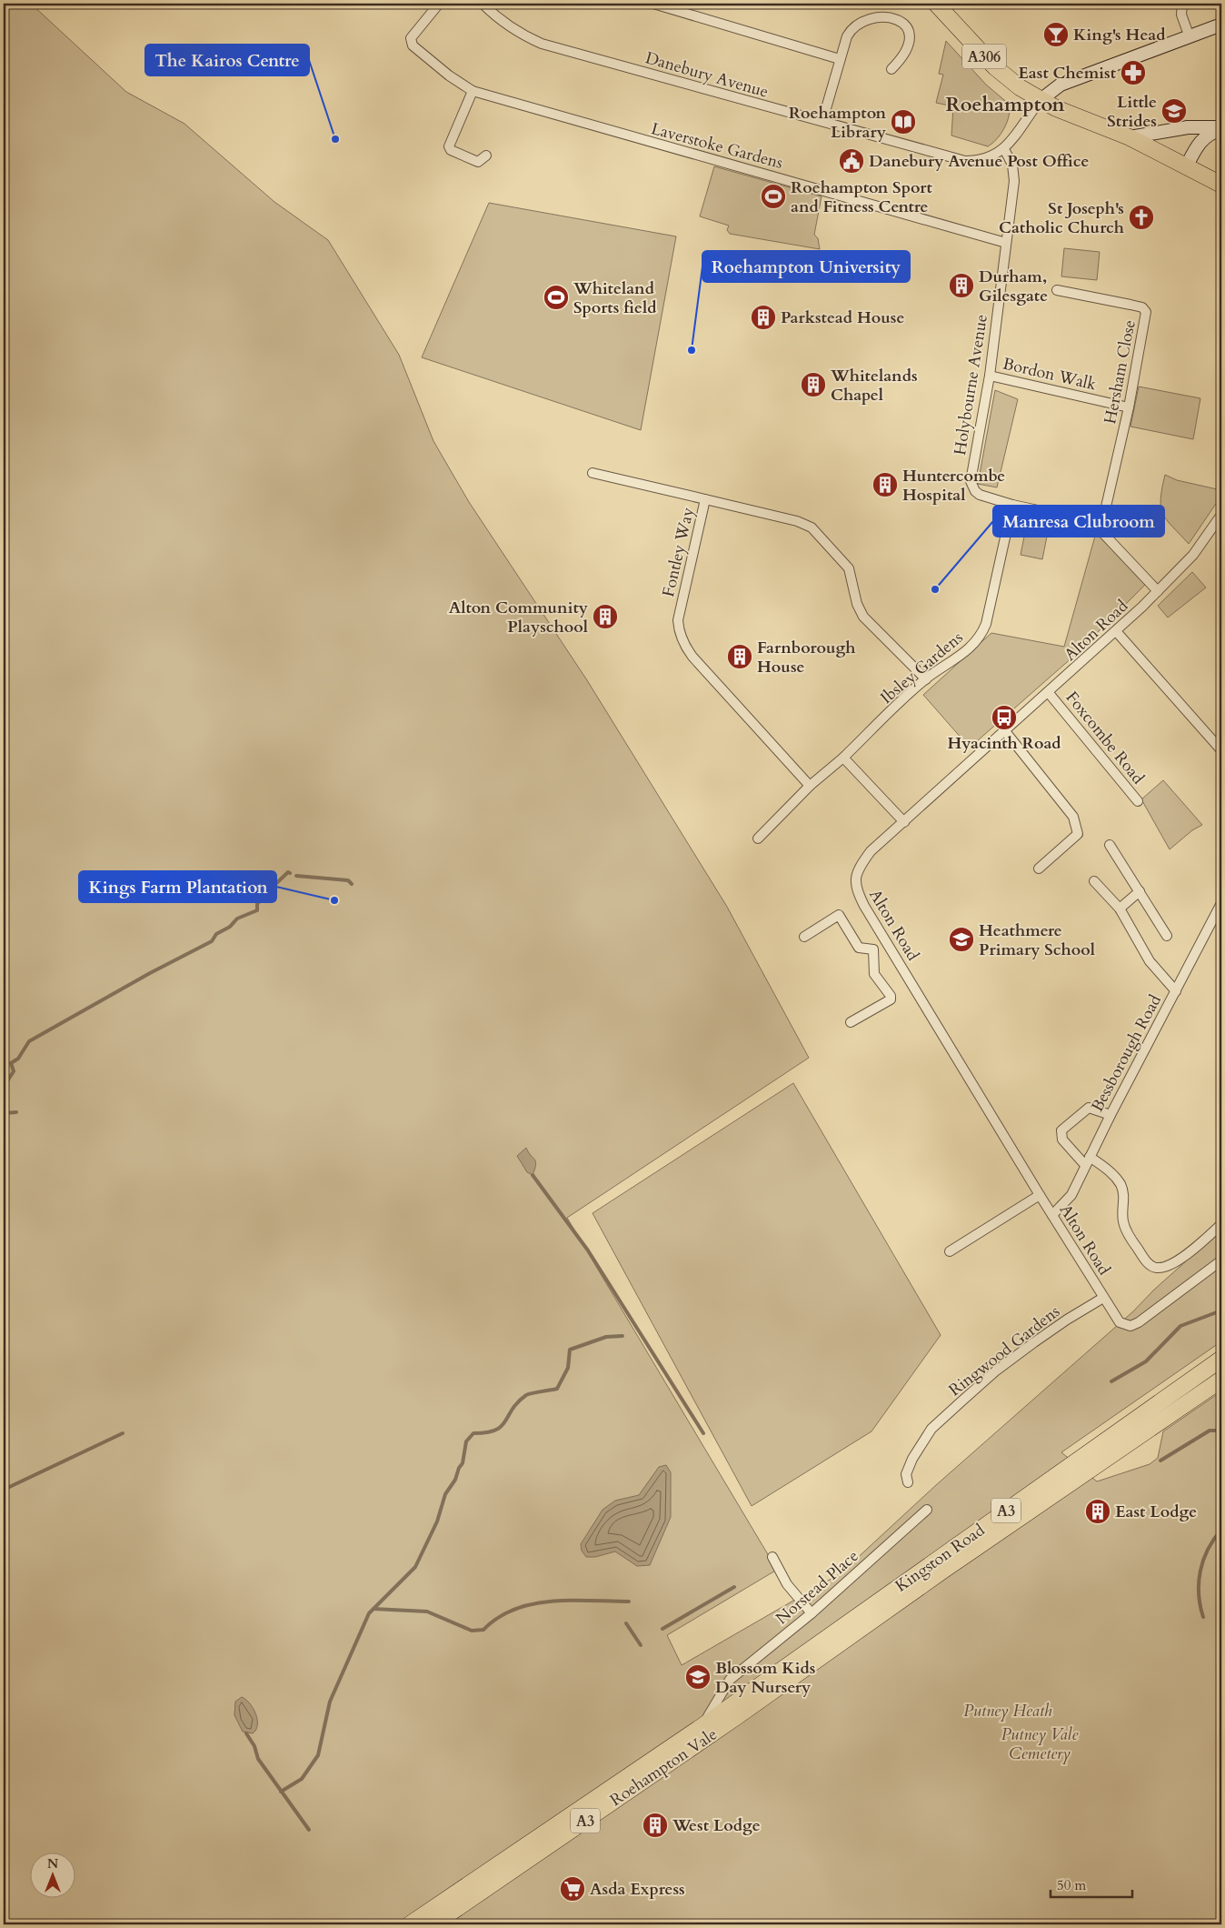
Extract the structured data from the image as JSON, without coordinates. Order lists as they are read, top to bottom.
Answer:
{
  "streets": {
    "highway": [
      "A306",
      "A3",
      "Kingston Road",
      "Roehampton Vale"
    ],
    "street": [
      "Danebury Avenue",
      "Laverstoke Gardens",
      "Hersham Close",
      "Bordon Walk",
      "Holybourne Avenue",
      "Fontley Way",
      "Alton Road",
      "Ibsley Gardens",
      "Foxcombe Road",
      "Bessborough Road",
      "Ringwood Gardens",
      "Norstead Place"
    ]
  },
  "crossings": [
    ["A306", "Danebury Avenue"],
    ["Danebury Avenue", "Holybourne Avenue"],
    ["Laverstoke Gardens", "Holybourne Avenue"],
    ["Hersham Close", "Bordon Walk"],
    ["Hersham Close", "Holybourne Avenue"],
    ["Bordon Walk", "Holybourne Avenue"],
    ["Holybourne Avenue", "Alton Road"],
    ["Holybourne Avenue", "Ibsley Gardens"],
    ["Fontley Way", "Ibsley Gardens"],
    ["Alton Road", "Foxcombe Road"],
    ["Alton Road", "Bessborough Road"],
    ["Alton Road", "Ringwood Gardens"],
    ["Kingston Road", "Norstead Place"],
    ["Kingston Road", "Roehampton Vale"],
    ["Norstead Place", "Roehampton Vale"]
  ],
  "districts": ["Roehampton"],
  "parks": ["Putney Heath", "Putney Vale Cemetery"],
  "places": {
    "bar": ["King's Head"],
    "pharmacy": ["East Chemist"],
    "school or university": ["Little Strides", "Heathmere Primary School", "Blossom Kids Day Nursery"],
    "library": ["Roehampton Library"],
    "other": [
      "The Kairos Centre",
      "Roehampton University",
      "Manresa Clubroom",
      "Kings Farm Plantation"
    ],
    "public building": ["Danebury Avenue Post Office"],
    "sports": ["Roehampton Sport and Fitness Centre", "Whiteland Sports field"],
    "church": ["St Joseph's Catholic Church"],
    "building": [
      "Durham, Gilesgate",
      "Parkstead House",
      "Whitelands Chapel",
      "Huntercombe Hospital",
      "Alton Community Playschool",
      "Farnborough House",
      "East Lodge",
      "West Lodge"
    ],
    "bus stop": ["Hyacinth Road"],
    "supermarket": ["Asda Express"]
  },
  "scale_bar": "50 m",
  "north": "top"
}
